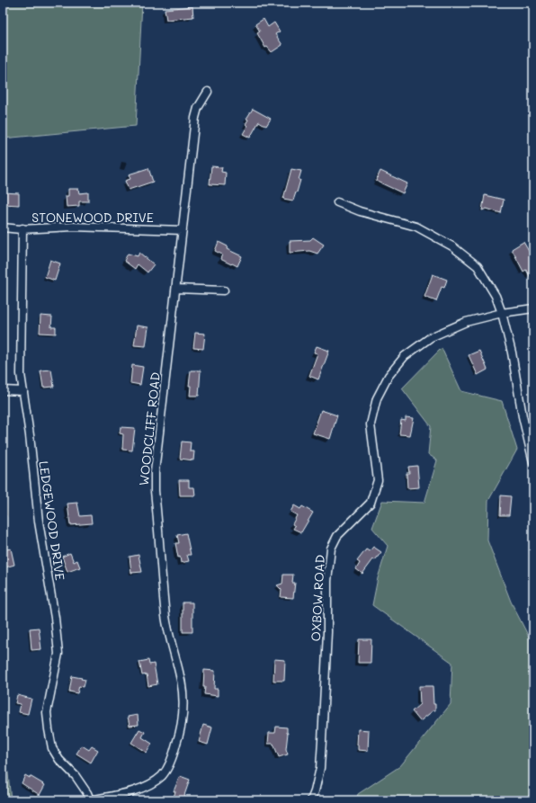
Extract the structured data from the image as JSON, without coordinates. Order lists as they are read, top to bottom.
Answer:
{
  "streets": {
    "street": [
      "STONEWOOD DRIVE",
      "WOODCLIFF ROAD",
      "LEDGEWOOD DRIVE",
      "OXBOW ROAD"
    ]
  },
  "crossings": [
    ["STONEWOOD DRIVE", "WOODCLIFF ROAD"],
    ["STONEWOOD DRIVE", "LEDGEWOOD DRIVE"],
    ["WOODCLIFF ROAD", "LEDGEWOOD DRIVE"]
  ]
}
